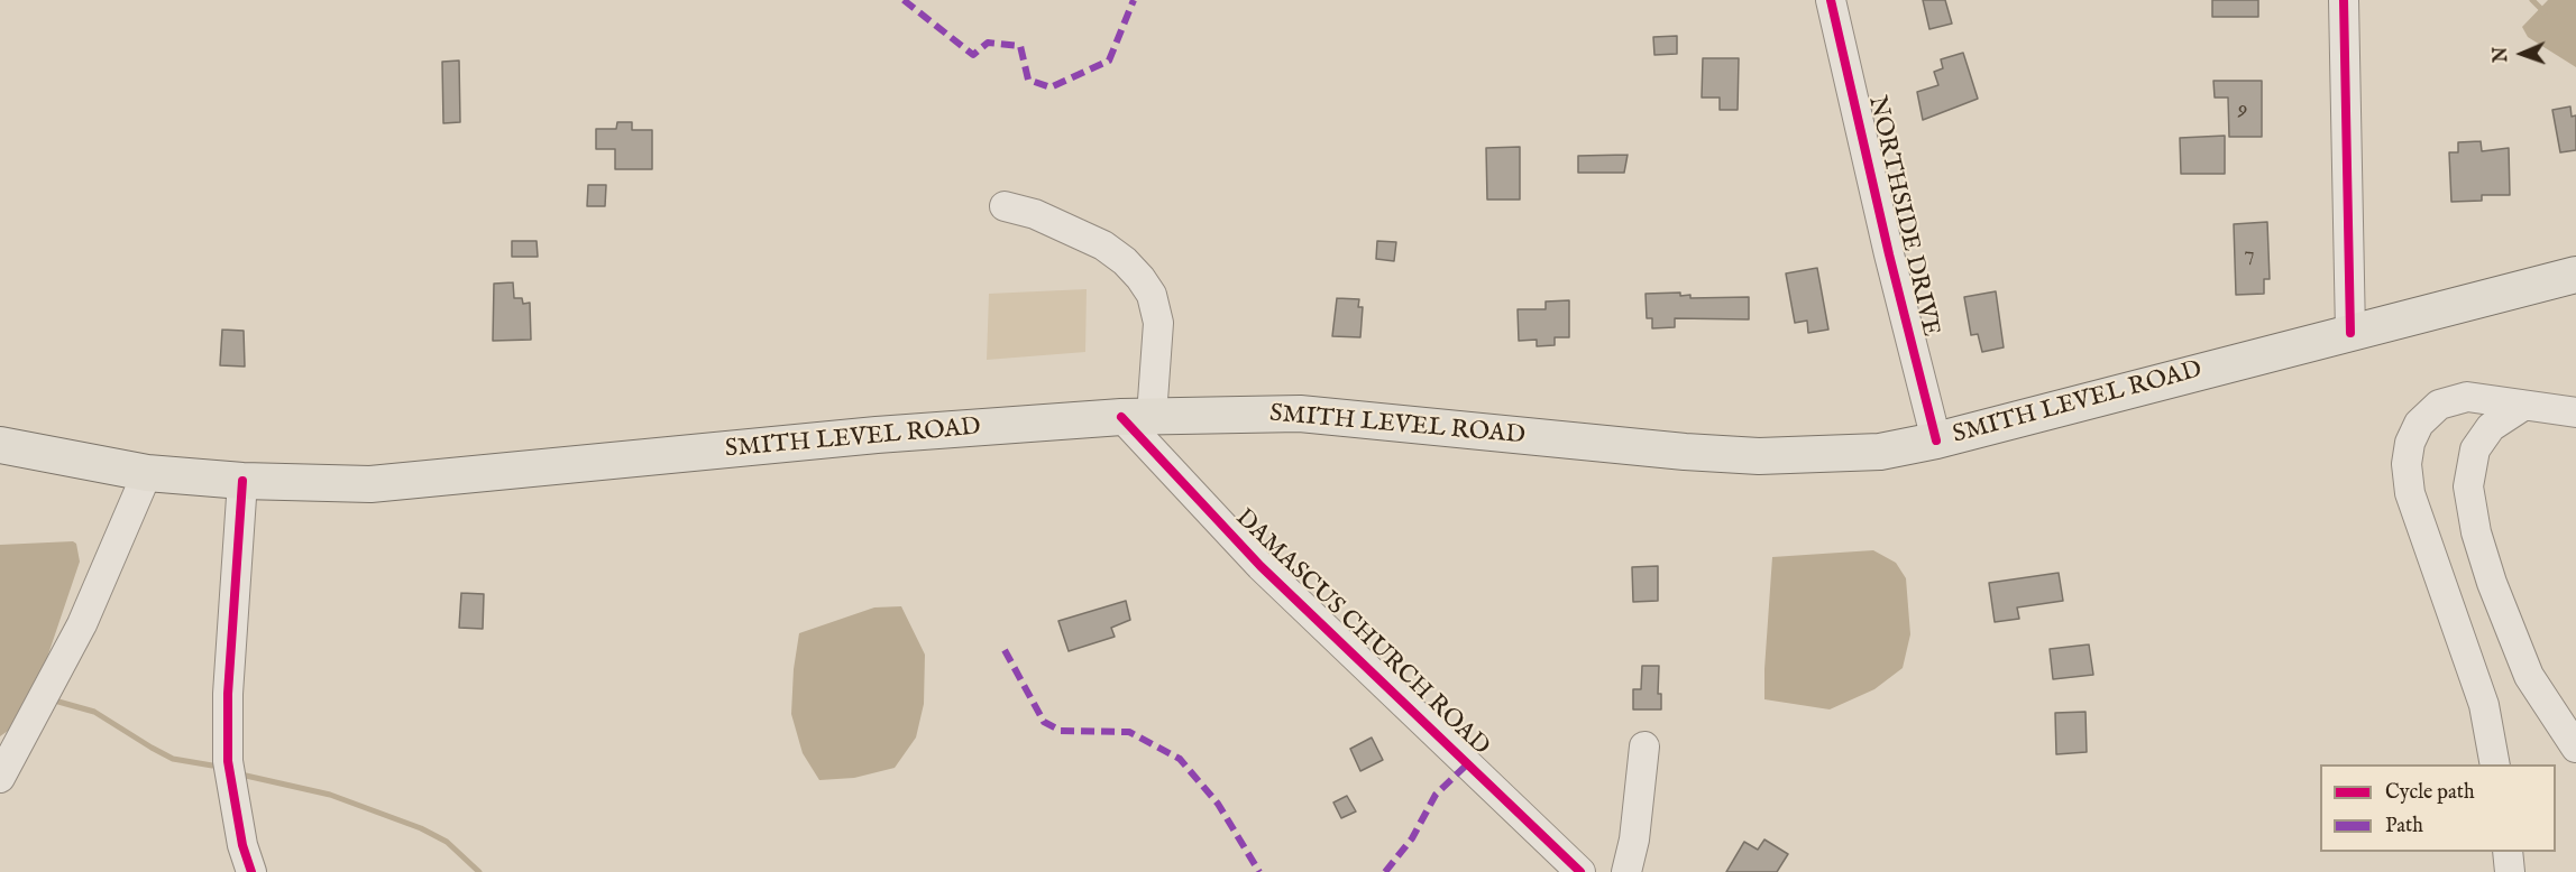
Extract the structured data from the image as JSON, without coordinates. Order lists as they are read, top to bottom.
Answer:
{
  "streets": {
    "main road": ["SMITH LEVEL ROAD"],
    "street": ["NORTHSIDE DRIVE", "DAMASCUS CHURCH ROAD"]
  },
  "crossings": [
    ["NORTHSIDE DRIVE", "SMITH LEVEL ROAD"],
    ["SMITH LEVEL ROAD", "DAMASCUS CHURCH ROAD"]
  ],
  "house_numbers": ["9", "7"],
  "legend": ["Cycle path", "Path"],
  "north": "left"
}
